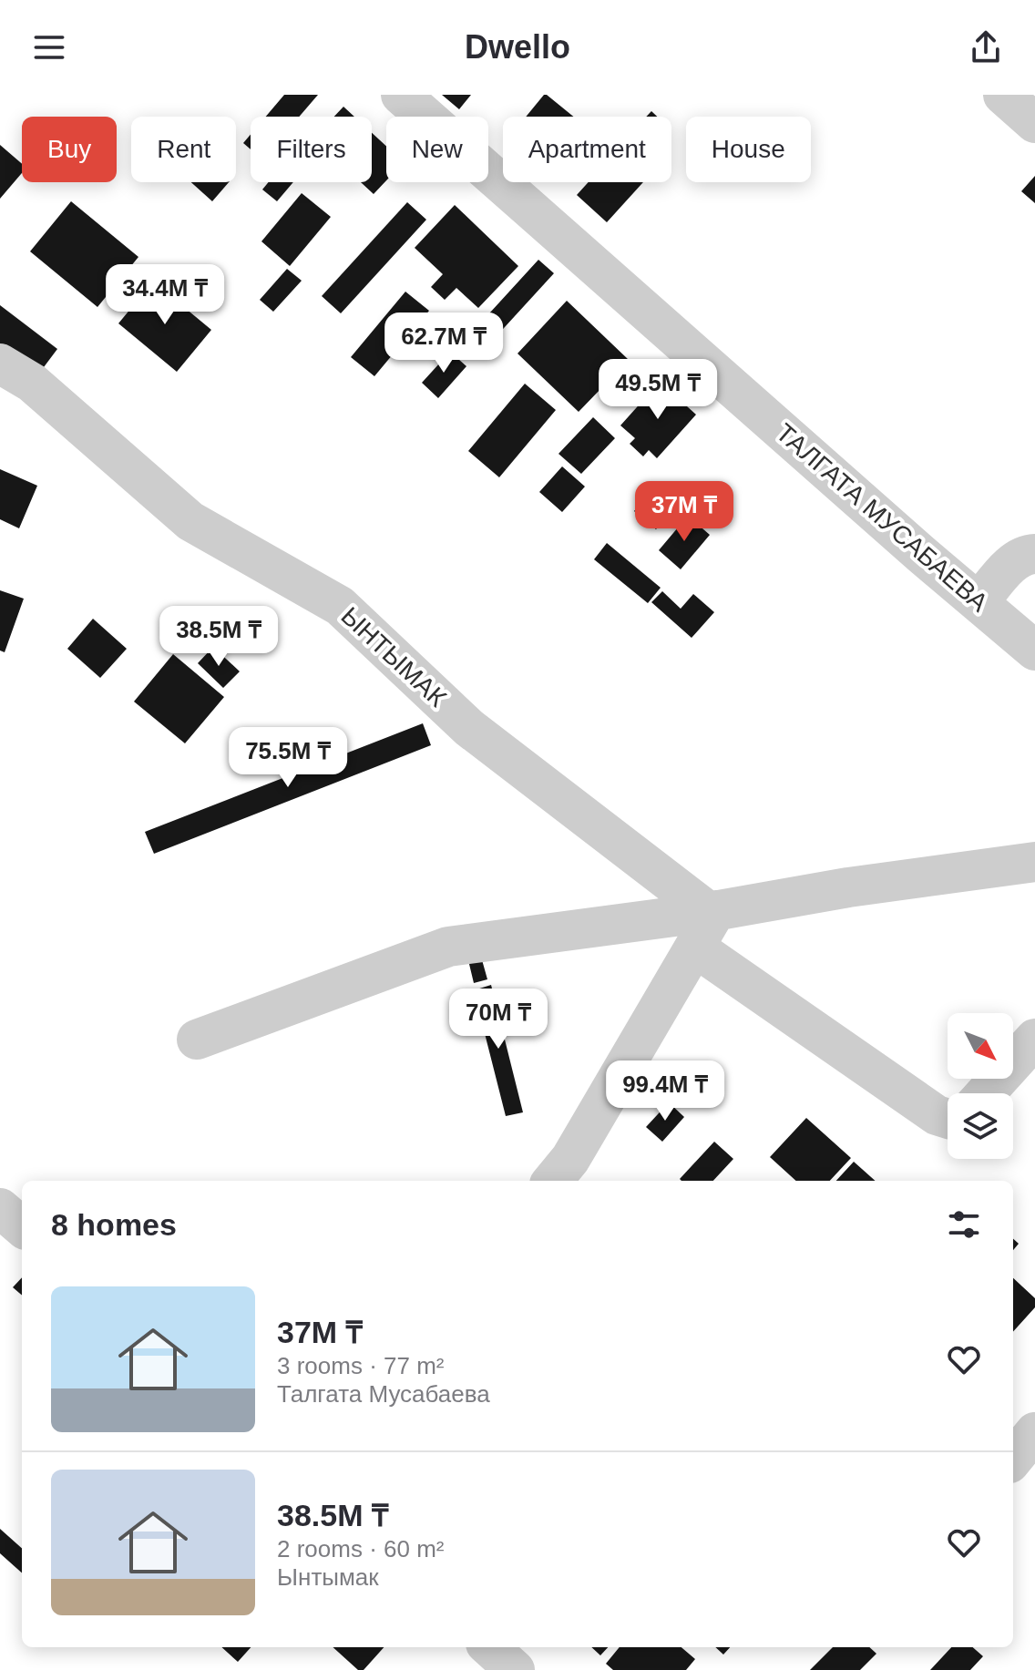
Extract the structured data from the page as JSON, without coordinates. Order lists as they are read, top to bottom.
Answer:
{
  "streets": {
    "street": ["ТАЛГАТА МУСАБАЕВА", "ЫНТЫМАК"]
  },
  "north": "bottom right",
  "page": {
    "header": "Dwello",
    "chip": [
      "Buy",
      "Rent",
      "Filters",
      "New",
      "Apartment",
      "House"
    ],
    "price": [
      "34.4M ₸",
      "62.7M ₸",
      "49.5M ₸",
      "37M ₸",
      "38.5M ₸",
      "75.5M ₸",
      "70M ₸",
      "99.4M ₸"
    ],
    "heading": "8 homes",
    "list": [
      {
        "name": "37M ₸",
        "note": "3 rooms · 77 m² · Талгата Мусабаева"
      },
      {
        "name": "38.5M ₸",
        "note": "2 rooms · 60 m² · Ынтымак"
      }
    ]
  }
}
